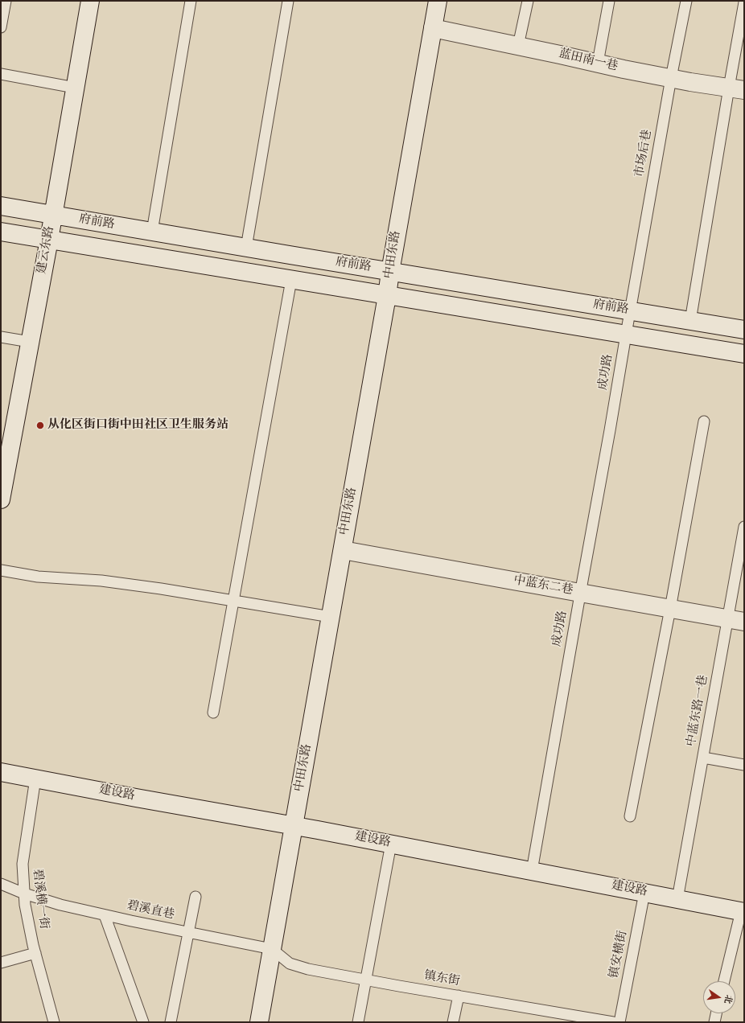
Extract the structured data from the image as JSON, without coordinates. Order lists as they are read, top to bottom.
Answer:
{
  "streets": {
    "street": [
      "蓝田南一巷",
      "府前路",
      "建云东路",
      "中田东路",
      "中蓝东二巷",
      "建设路"
    ],
    "lane": [
      "市场后巷",
      "成功路",
      "中蓝东路一巷",
      "碧溪横一街",
      "碧溪直巷",
      "镇安横街",
      "镇东街"
    ]
  },
  "crossings": [
    ["蓝田南一巷", "市场后巷"],
    ["蓝田南一巷", "中田东路"],
    ["市场后巷", "府前路"],
    ["市场后巷", "成功路"],
    ["府前路", "建云东路"],
    ["府前路", "中田东路"],
    ["府前路", "成功路"],
    ["中田东路", "中蓝东二巷"],
    ["中田东路", "建设路"],
    ["中田东路", "碧溪直巷"],
    ["中田东路", "镇东街"],
    ["成功路", "中蓝东二巷"],
    ["成功路", "建设路"],
    ["中蓝东二巷", "中蓝东路一巷"],
    ["中蓝东路一巷", "建设路"],
    ["建设路", "碧溪横一街"],
    ["建设路", "镇安横街"],
    ["碧溪横一街", "碧溪直巷"],
    ["碧溪直巷", "镇东街"]
  ],
  "places": ["从化区街口街中田社区卫生服务站"],
  "north": "right"
}
